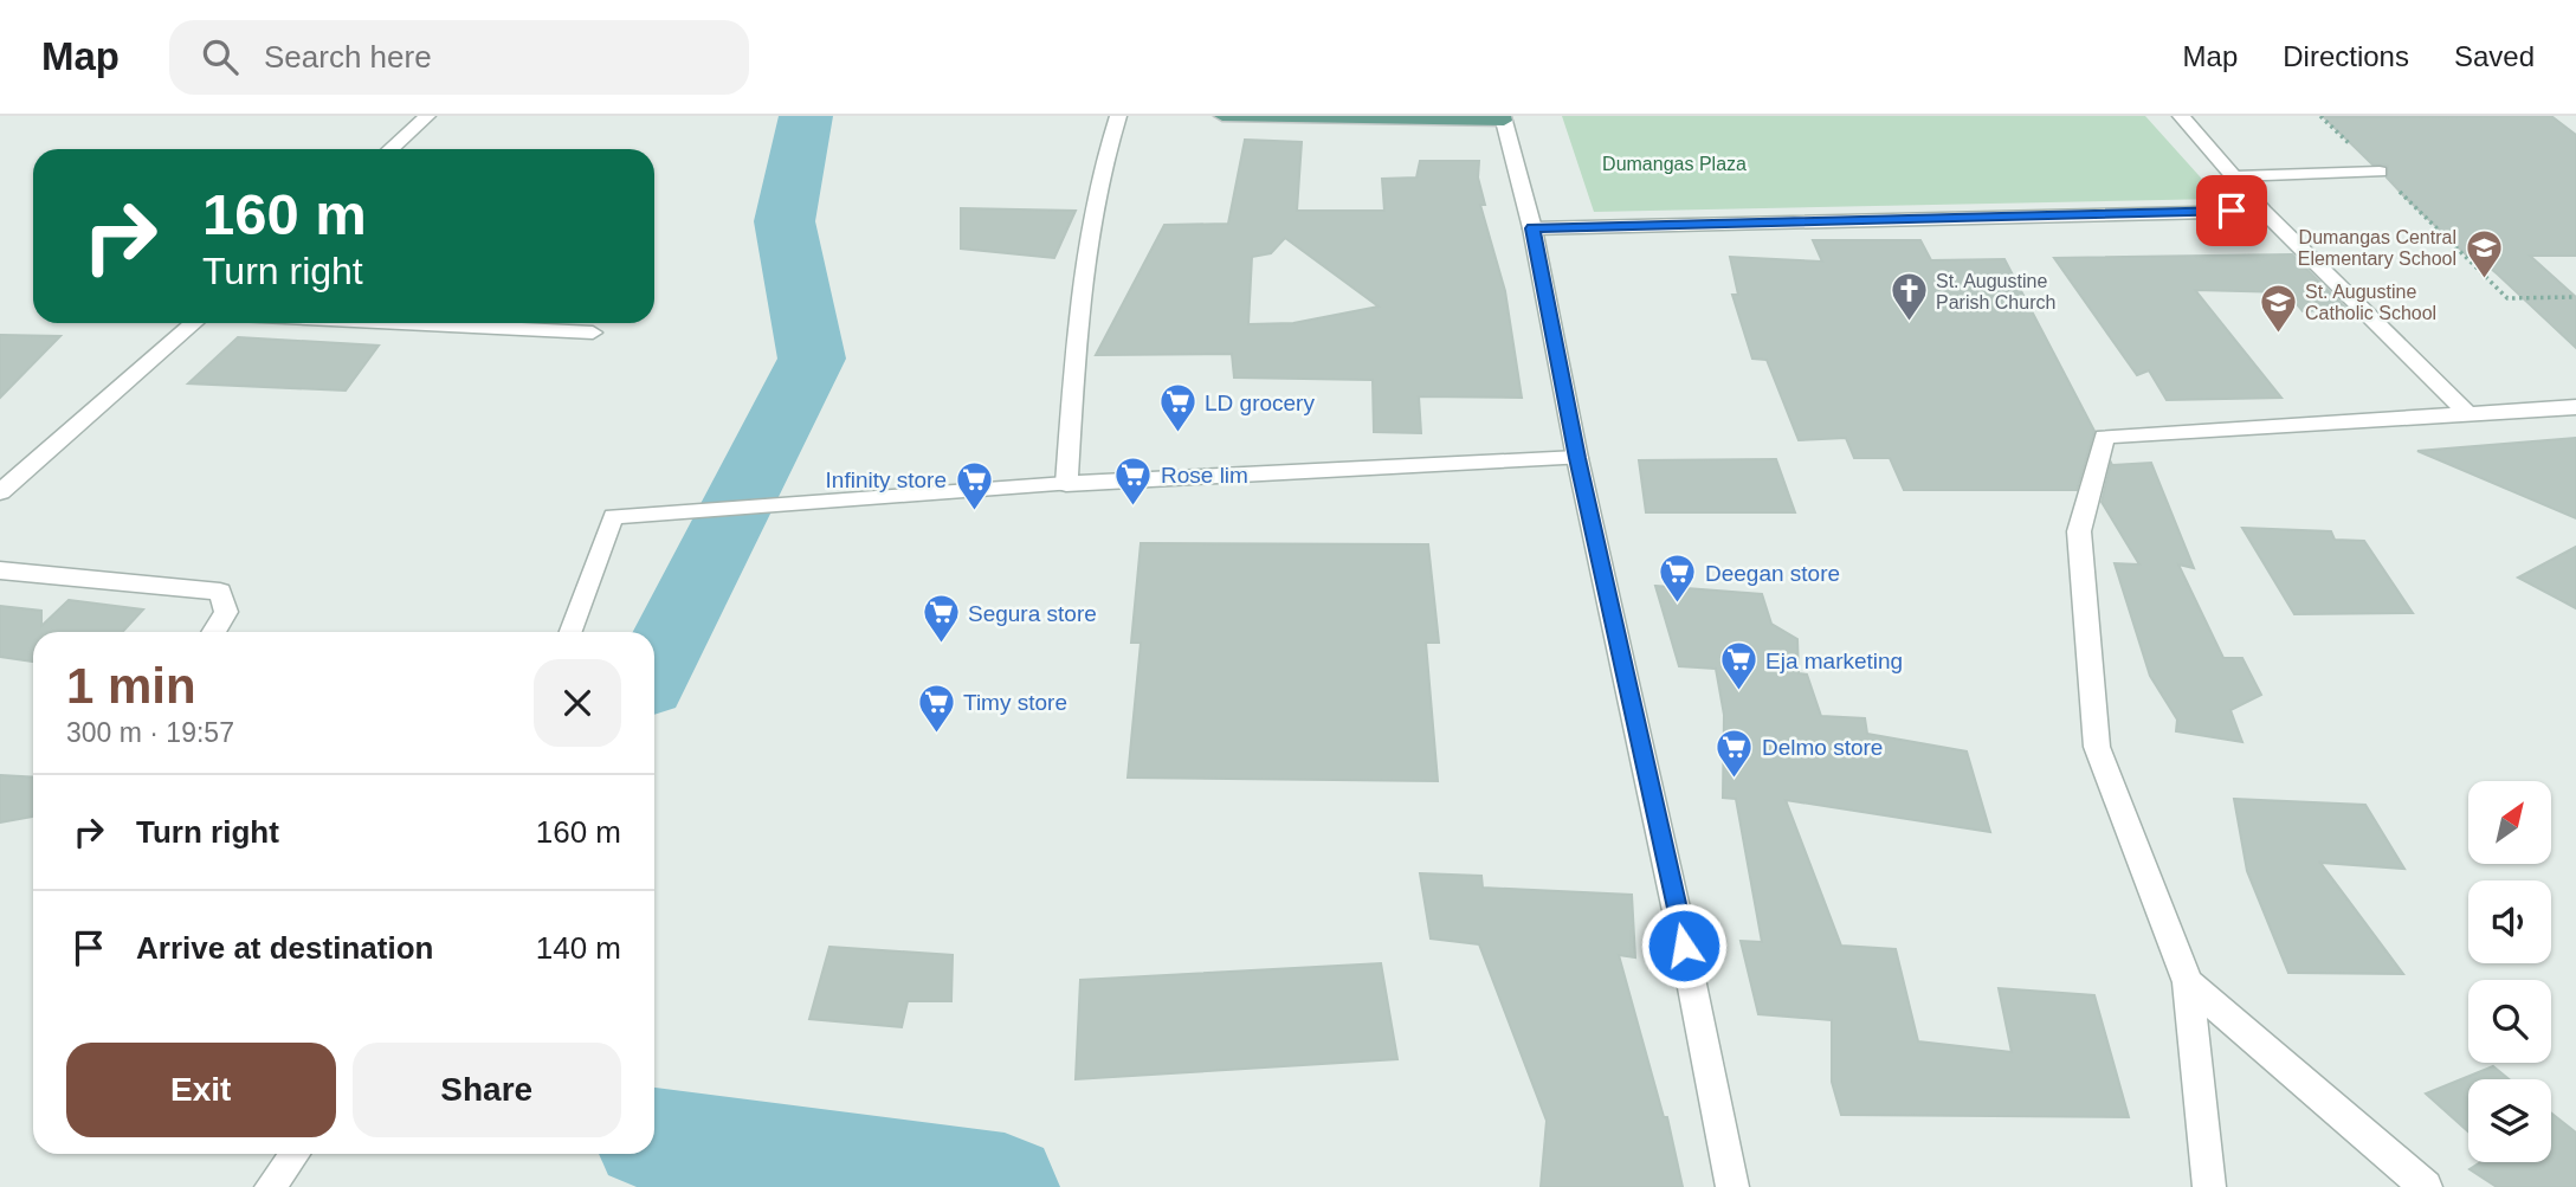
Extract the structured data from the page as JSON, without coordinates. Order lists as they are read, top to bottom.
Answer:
{
  "parks": ["Dumangas Plaza"],
  "places": {
    "school or university": ["Dumangas Central Elementary School", "St. Augustine Catholic School"],
    "church": ["St. Augustine Parish Church"],
    "supermarket": [
      "LD grocery",
      "Rose lim",
      "Infinity store",
      "Deegan store",
      "Segura store",
      "Eja marketing",
      "Timy store",
      "Delmo store"
    ]
  },
  "north": "top right",
  "page": {
    "header": "Map",
    "search": "Search here",
    "nav": ["Map", "Directions", "Saved"],
    "turn": ["160 m", "Turn right"],
    "heading": ["1 min", "300 m · 19:57"],
    "list": [
      {
        "name": "Turn right",
        "value": "160 m"
      },
      {
        "name": "Arrive at destination",
        "value": "140 m"
      }
    ],
    "buttons": ["Exit", "Share"]
  }
}
